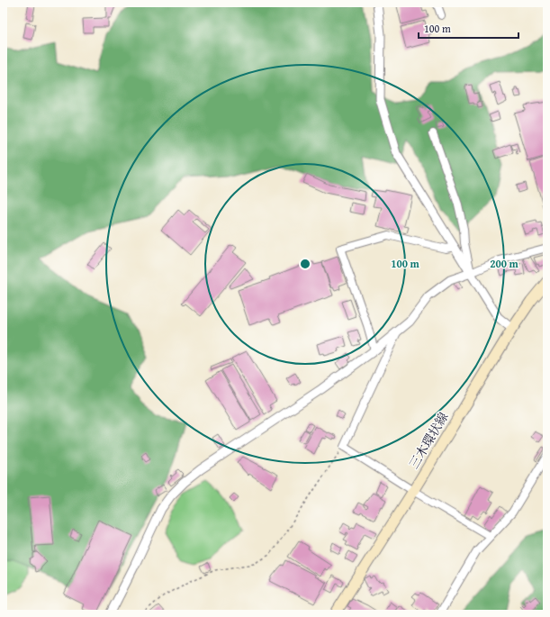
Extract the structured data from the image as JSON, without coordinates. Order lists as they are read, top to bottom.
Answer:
{
  "streets": {
    "main road": ["三木環状線"]
  },
  "scale_bar": "100 m",
  "rings": ["100 m", "200 m"]
}
